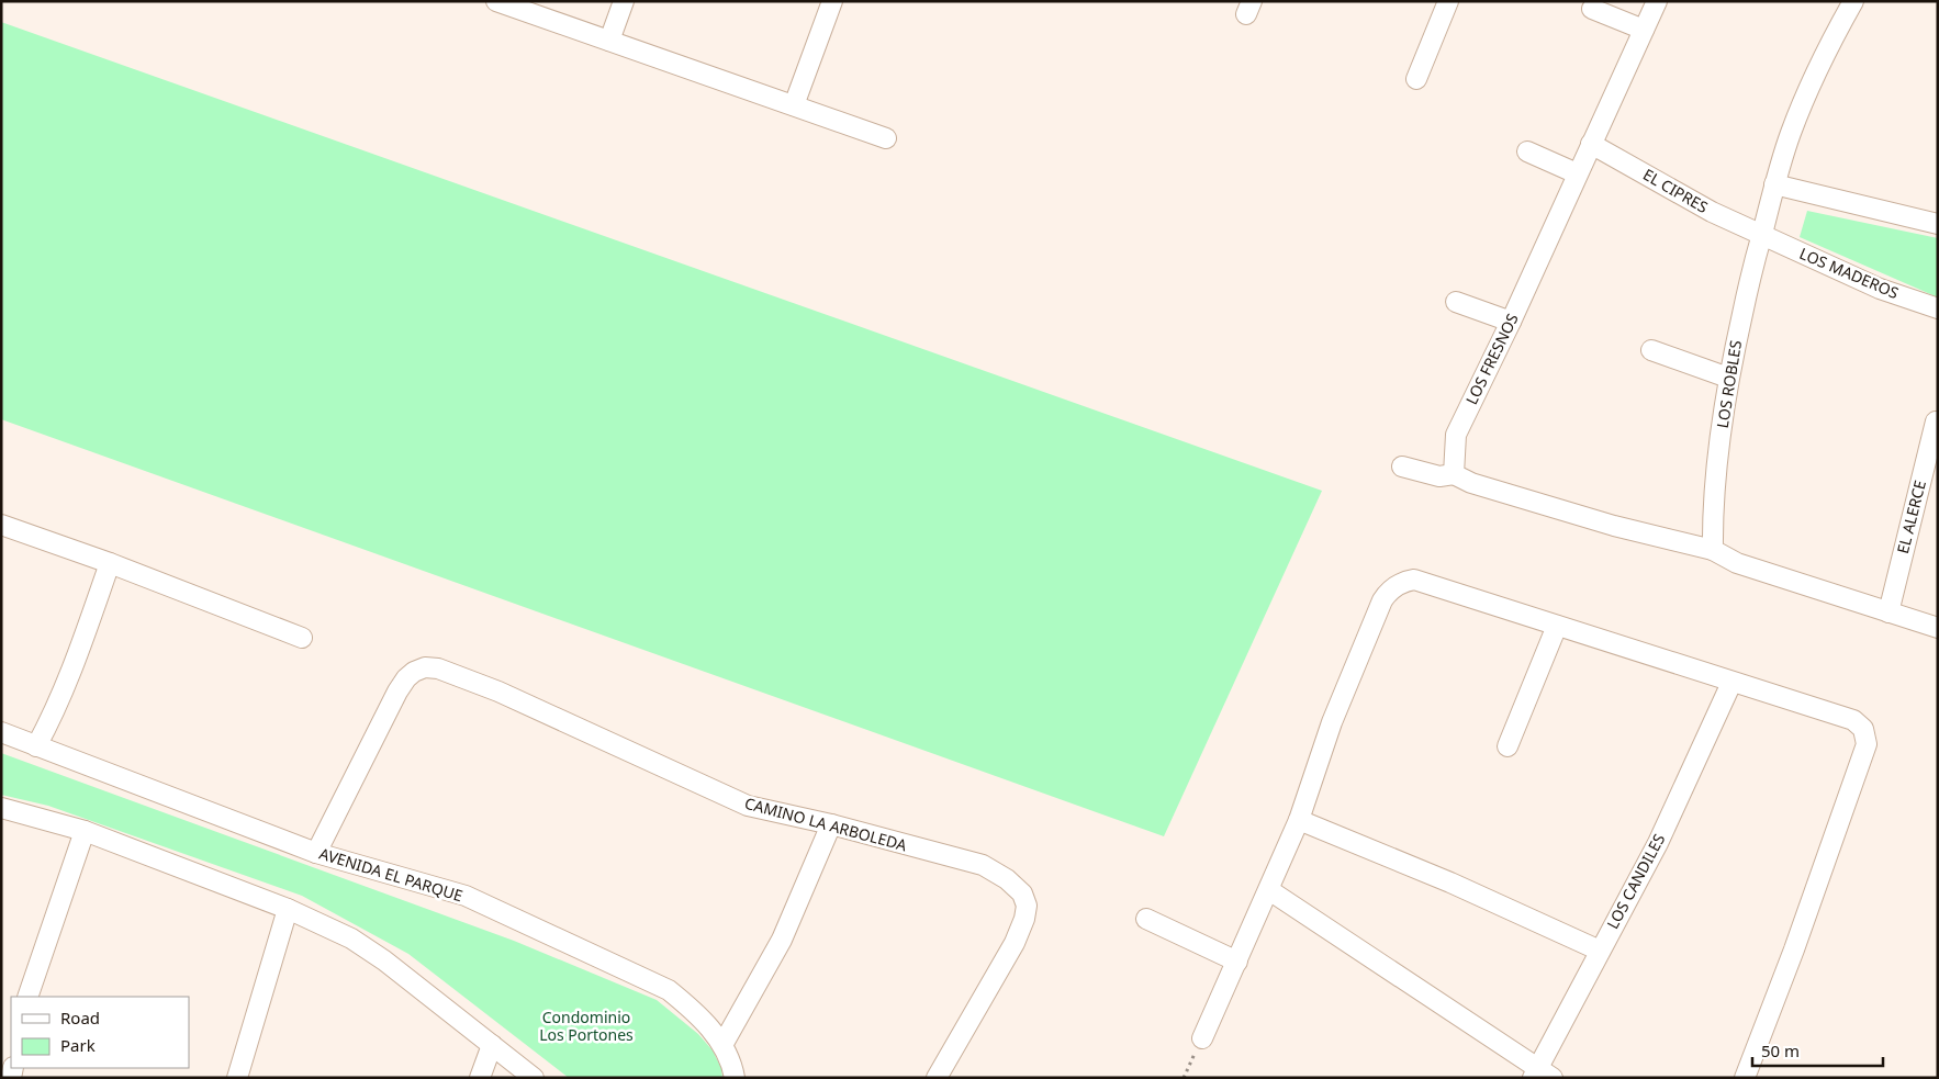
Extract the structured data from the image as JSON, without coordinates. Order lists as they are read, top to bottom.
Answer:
{
  "streets": {
    "street": [
      "EL CIPRES",
      "LOS MADEROS",
      "LOS FRESNOS",
      "LOS ROBLES",
      "EL ALERCE",
      "CAMINO LA ARBOLEDA",
      "AVENIDA EL PARQUE",
      "LOS CANDILES"
    ]
  },
  "crossings": [
    ["EL CIPRES", "LOS MADEROS"],
    ["EL CIPRES", "LOS FRESNOS"],
    ["EL CIPRES", "LOS ROBLES"],
    ["LOS MADEROS", "LOS ROBLES"],
    ["CAMINO LA ARBOLEDA", "AVENIDA EL PARQUE"]
  ],
  "parks": ["Condominio Los Portones"],
  "legend": ["Road", "Park"],
  "scale_bar": "50 m"
}
